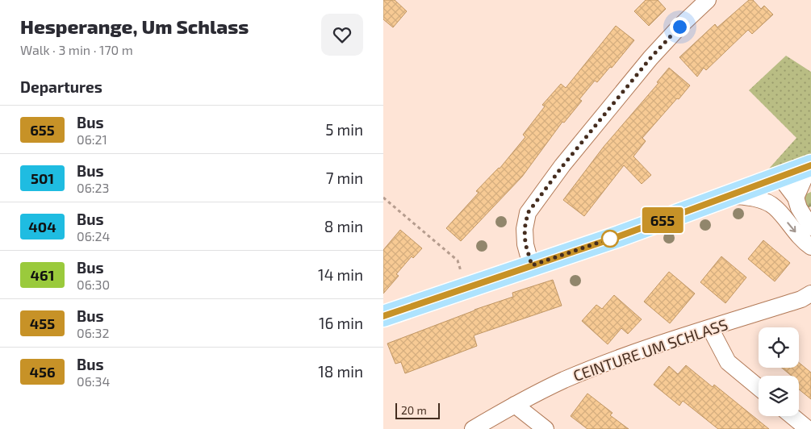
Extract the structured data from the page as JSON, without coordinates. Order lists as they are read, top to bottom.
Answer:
{
  "streets": {
    "street": ["CEINTURE UM SCHLASS"]
  },
  "lines": ["bus line 655"],
  "scale_bar": "20 m",
  "page": {
    "heading": [
      ["Hesperange, Um Schlass", "Walk · 3 min · 170 m"],
      "Departures"
    ],
    "on_map": "655",
    "list": [
      {
        "mark": "655",
        "name": "Bus",
        "note": "06:21",
        "value": "5 min"
      },
      {
        "mark": "501",
        "name": "Bus",
        "note": "06:23",
        "value": "7 min"
      },
      {
        "mark": "404",
        "name": "Bus",
        "note": "06:24",
        "value": "8 min"
      },
      {
        "mark": "461",
        "name": "Bus",
        "note": "06:30",
        "value": "14 min"
      },
      {
        "mark": "455",
        "name": "Bus",
        "note": "06:32",
        "value": "16 min"
      },
      {
        "mark": "456",
        "name": "Bus",
        "note": "06:34",
        "value": "18 min"
      }
    ],
    "scale": "20 m"
  }
}
